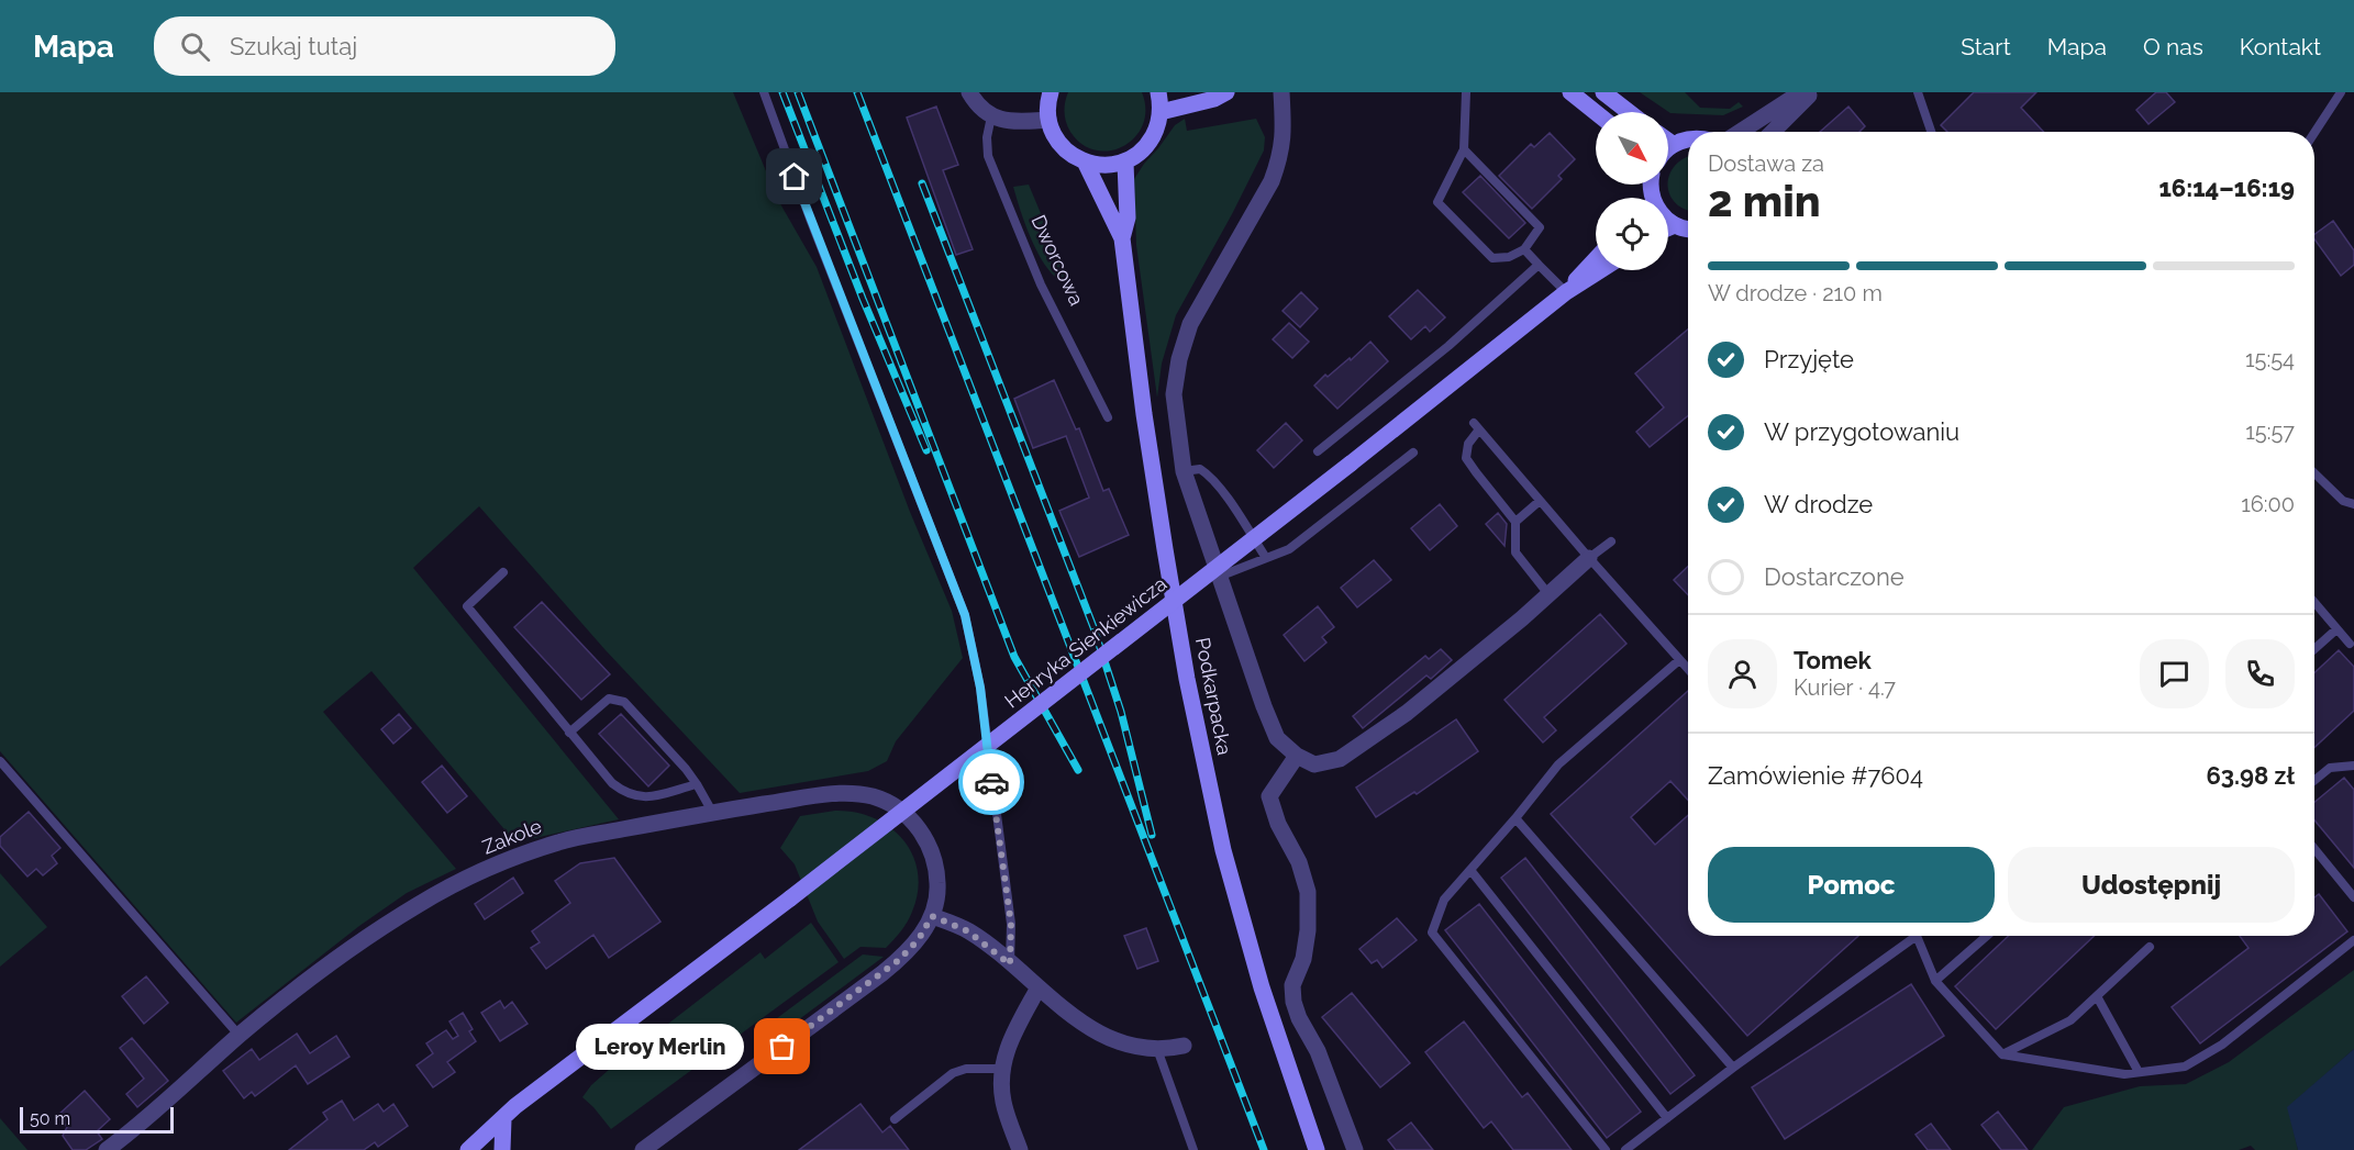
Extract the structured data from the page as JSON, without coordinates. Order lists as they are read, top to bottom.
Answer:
{
  "streets": {
    "main road": ["Henryka Sienkiewicza", "Podkarpacka"],
    "street": ["Zakole"],
    "lane": ["Dworcowa"]
  },
  "places": ["Leroy Merlin"],
  "scale_bar": "50 m",
  "north": "bottom right",
  "page": {
    "header": "Mapa",
    "search": "Szukaj tutaj",
    "nav": [
      "Start",
      "Mapa",
      "O nas",
      "Kontakt"
    ],
    "heading": ["2 min", "Dostawa za", "16:14–16:19"],
    "panel": [
      "Tomek",
      "Kurier · 4.7",
      "Zamówienie #7604",
      "63.98 zł"
    ],
    "bar": "W drodze · 210 m",
    "list": [
      ["Przyjęte", "15:54"],
      ["W przygotowaniu", "15:57"],
      ["W drodze", "16:00"],
      "Dostarczone"
    ],
    "buttons": ["Pomoc", "Udostępnij"],
    "bubble": "Leroy Merlin",
    "scale": "50 m"
  }
}
